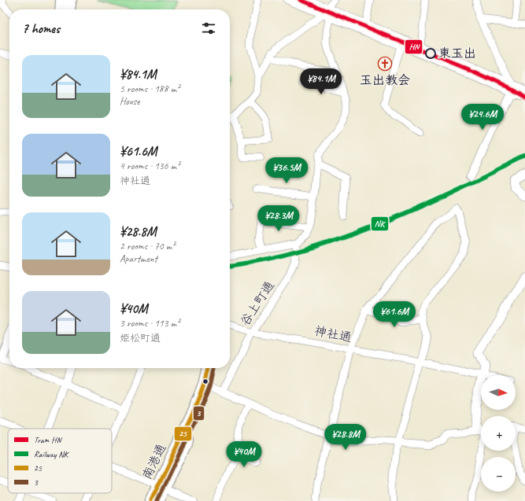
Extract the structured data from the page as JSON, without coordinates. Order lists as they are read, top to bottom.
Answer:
{
  "streets": {
    "main road": ["南港通"],
    "street": ["谷上町通", "神社通"]
  },
  "crossings": [
    ["谷上町通", "神社通"]
  ],
  "places": {
    "other": ["東玉出"],
    "church": ["玉出教会"]
  },
  "lines": [
    "tram line HN",
    "rail line NK",
    "transit line 25",
    "transit line 3"
  ],
  "legend": [
    "Tram HN",
    "Railway NK",
    "25",
    "3"
  ],
  "north": "right",
  "page": {
    "heading": "7 homes",
    "list": [
      {
        "name": "¥84.1M",
        "note": "5 rooms · 188 m² · House"
      },
      {
        "name": "¥61.6M",
        "note": "4 rooms · 136 m² · 神社通"
      },
      {
        "name": "¥28.8M",
        "note": "2 rooms · 70 m² · Apartment"
      },
      {
        "name": "¥40M",
        "note": "3 rooms · 113 m² · 姫松町通"
      }
    ],
    "price": [
      "¥84.1M",
      "¥24.6M",
      "¥36.5M",
      "¥28.3M",
      "¥61.6M",
      "¥28.8M",
      "¥40M"
    ],
    "map_buttons": ["+", "−"]
  }
}
